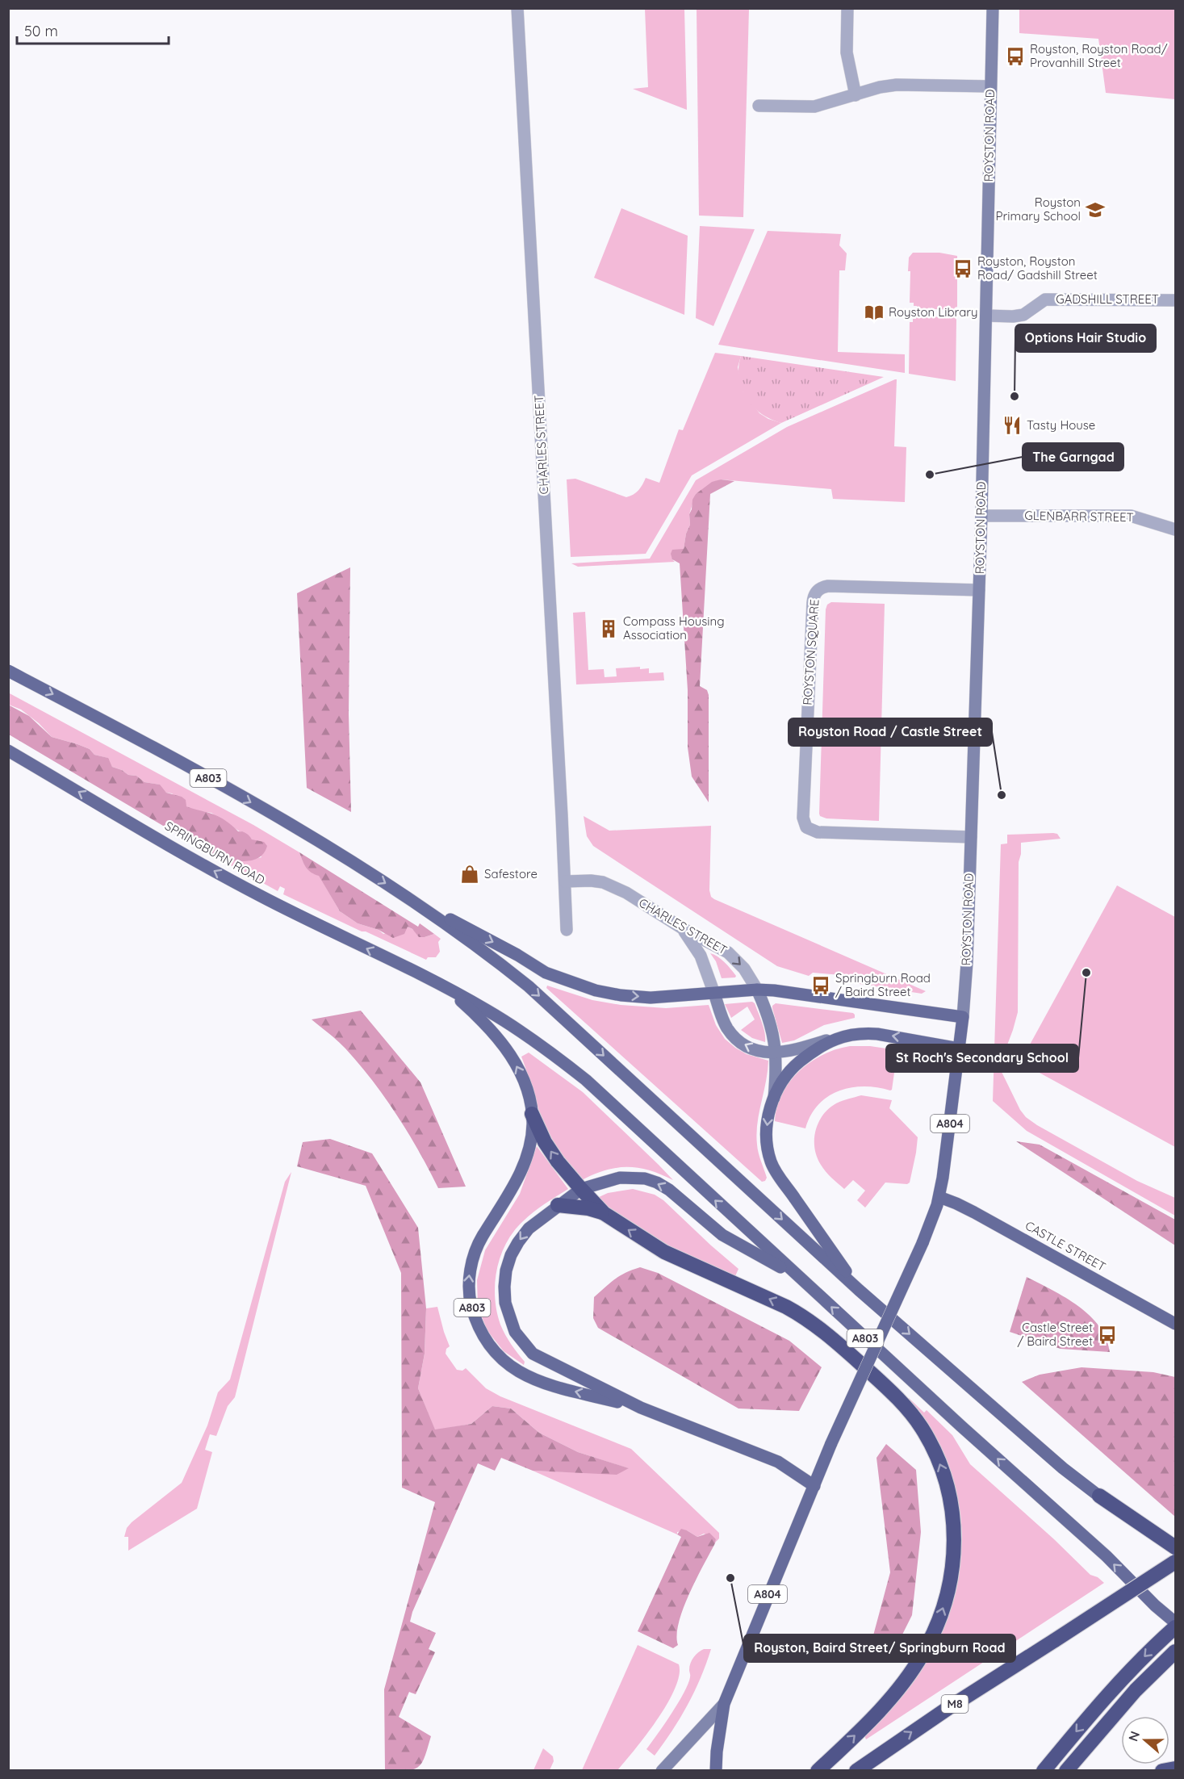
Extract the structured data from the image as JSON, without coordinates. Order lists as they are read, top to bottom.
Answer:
{
  "streets": {
    "highway": ["M8"],
    "main road": [
      "A803",
      "SPRINGBURN ROAD",
      "A804",
      "CASTLE STREET"
    ],
    "street": [
      "ROYSTON ROAD",
      "GADSHILL STREET",
      "CHARLES STREET",
      "GLENBARR STREET",
      "ROYSTON SQUARE"
    ]
  },
  "crossings": [
    ["ROYSTON ROAD", "GADSHILL STREET"],
    ["ROYSTON ROAD", "GLENBARR STREET"],
    ["ROYSTON ROAD", "ROYSTON SQUARE"],
    ["A803", "SPRINGBURN ROAD"],
    ["A803", "A804"],
    ["A804", "CASTLE STREET"]
  ],
  "places": {
    "bus stop": [
      "Royston, Royston Road/ Provanhill Street",
      "Royston, Royston Road/ Gadshill Street",
      "Springburn Road / Baird Street",
      "Castle Street / Baird Street"
    ],
    "school or university": ["Royston Primary School"],
    "library": ["Royston Library"],
    "other": [
      "Options Hair Studio",
      "The Garngad",
      "Royston Road / Castle Street",
      "St Roch's Secondary School",
      "Royston, Baird Street/ Springburn Road"
    ],
    "restaurant": ["Tasty House"],
    "building": ["Compass Housing Association"],
    "shop": ["Safestore"]
  },
  "scale_bar": "50 m",
  "north": "left"
}
